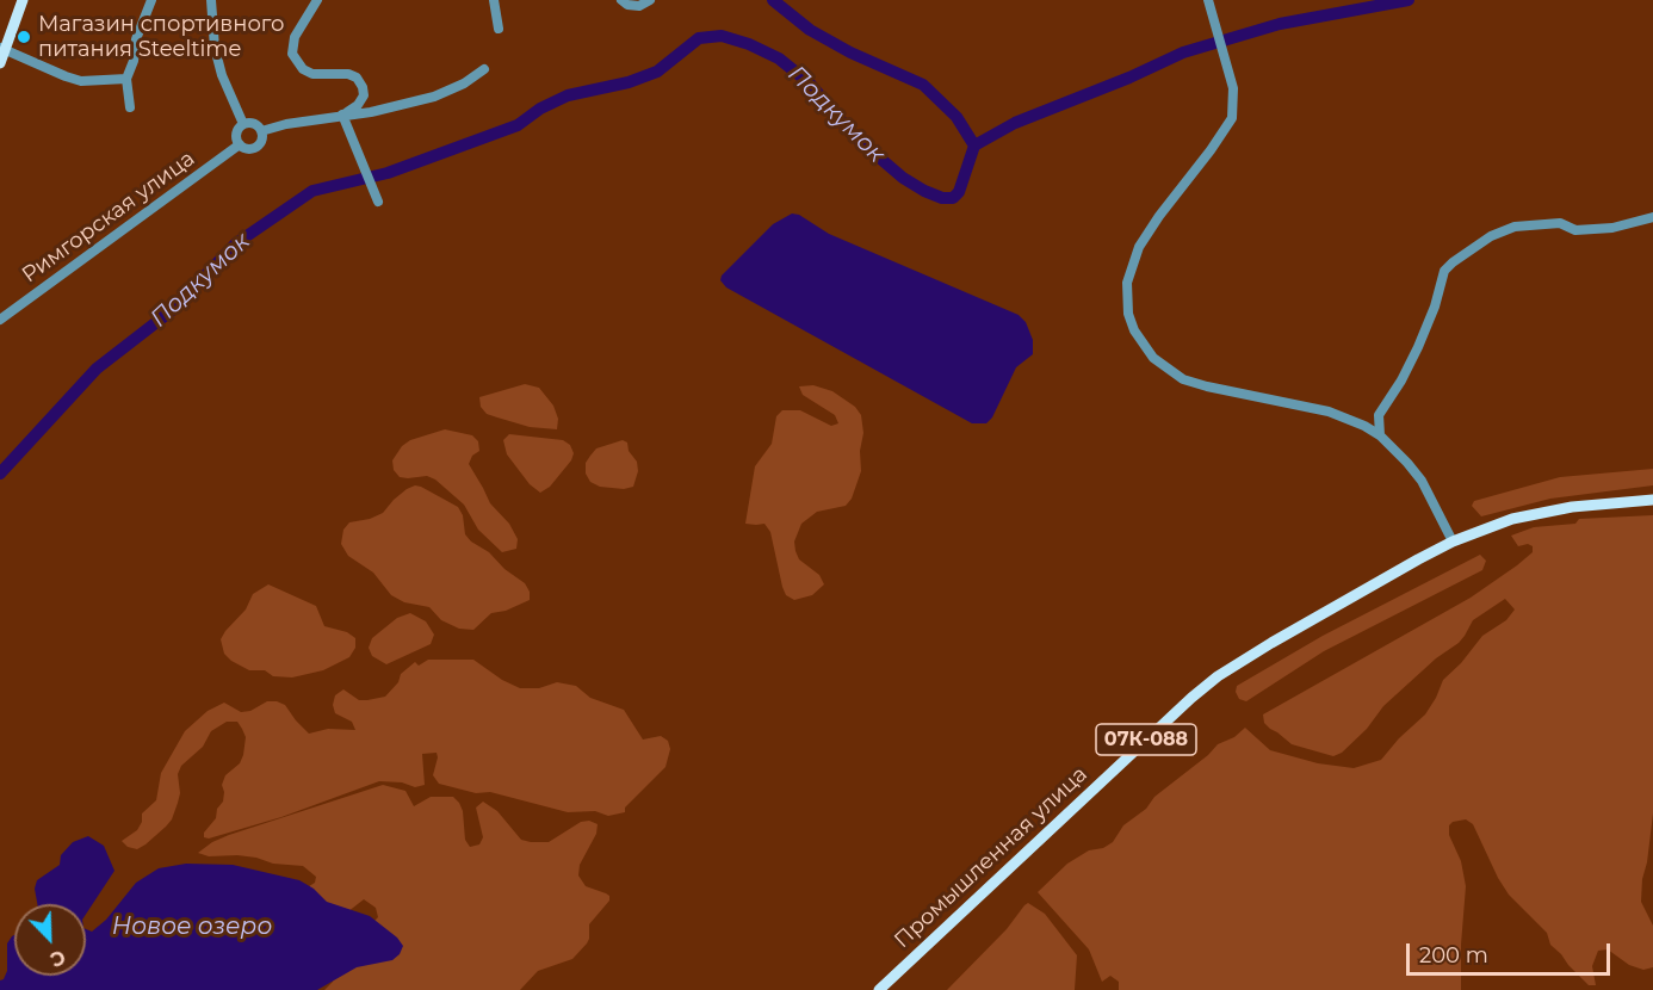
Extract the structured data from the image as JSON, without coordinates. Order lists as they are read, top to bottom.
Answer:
{
  "streets": {
    "main road": ["07К-088", "Промышленная улица"],
    "street": ["Римгорская улица"]
  },
  "crossings": [
    ["07К-088", "Промышленная улица"]
  ],
  "water": ["Подкумок", "Новое озеро"],
  "places": ["Магазин спортивного питания Steeltime"],
  "scale_bar": "200 m",
  "north": "bottom right"
}
